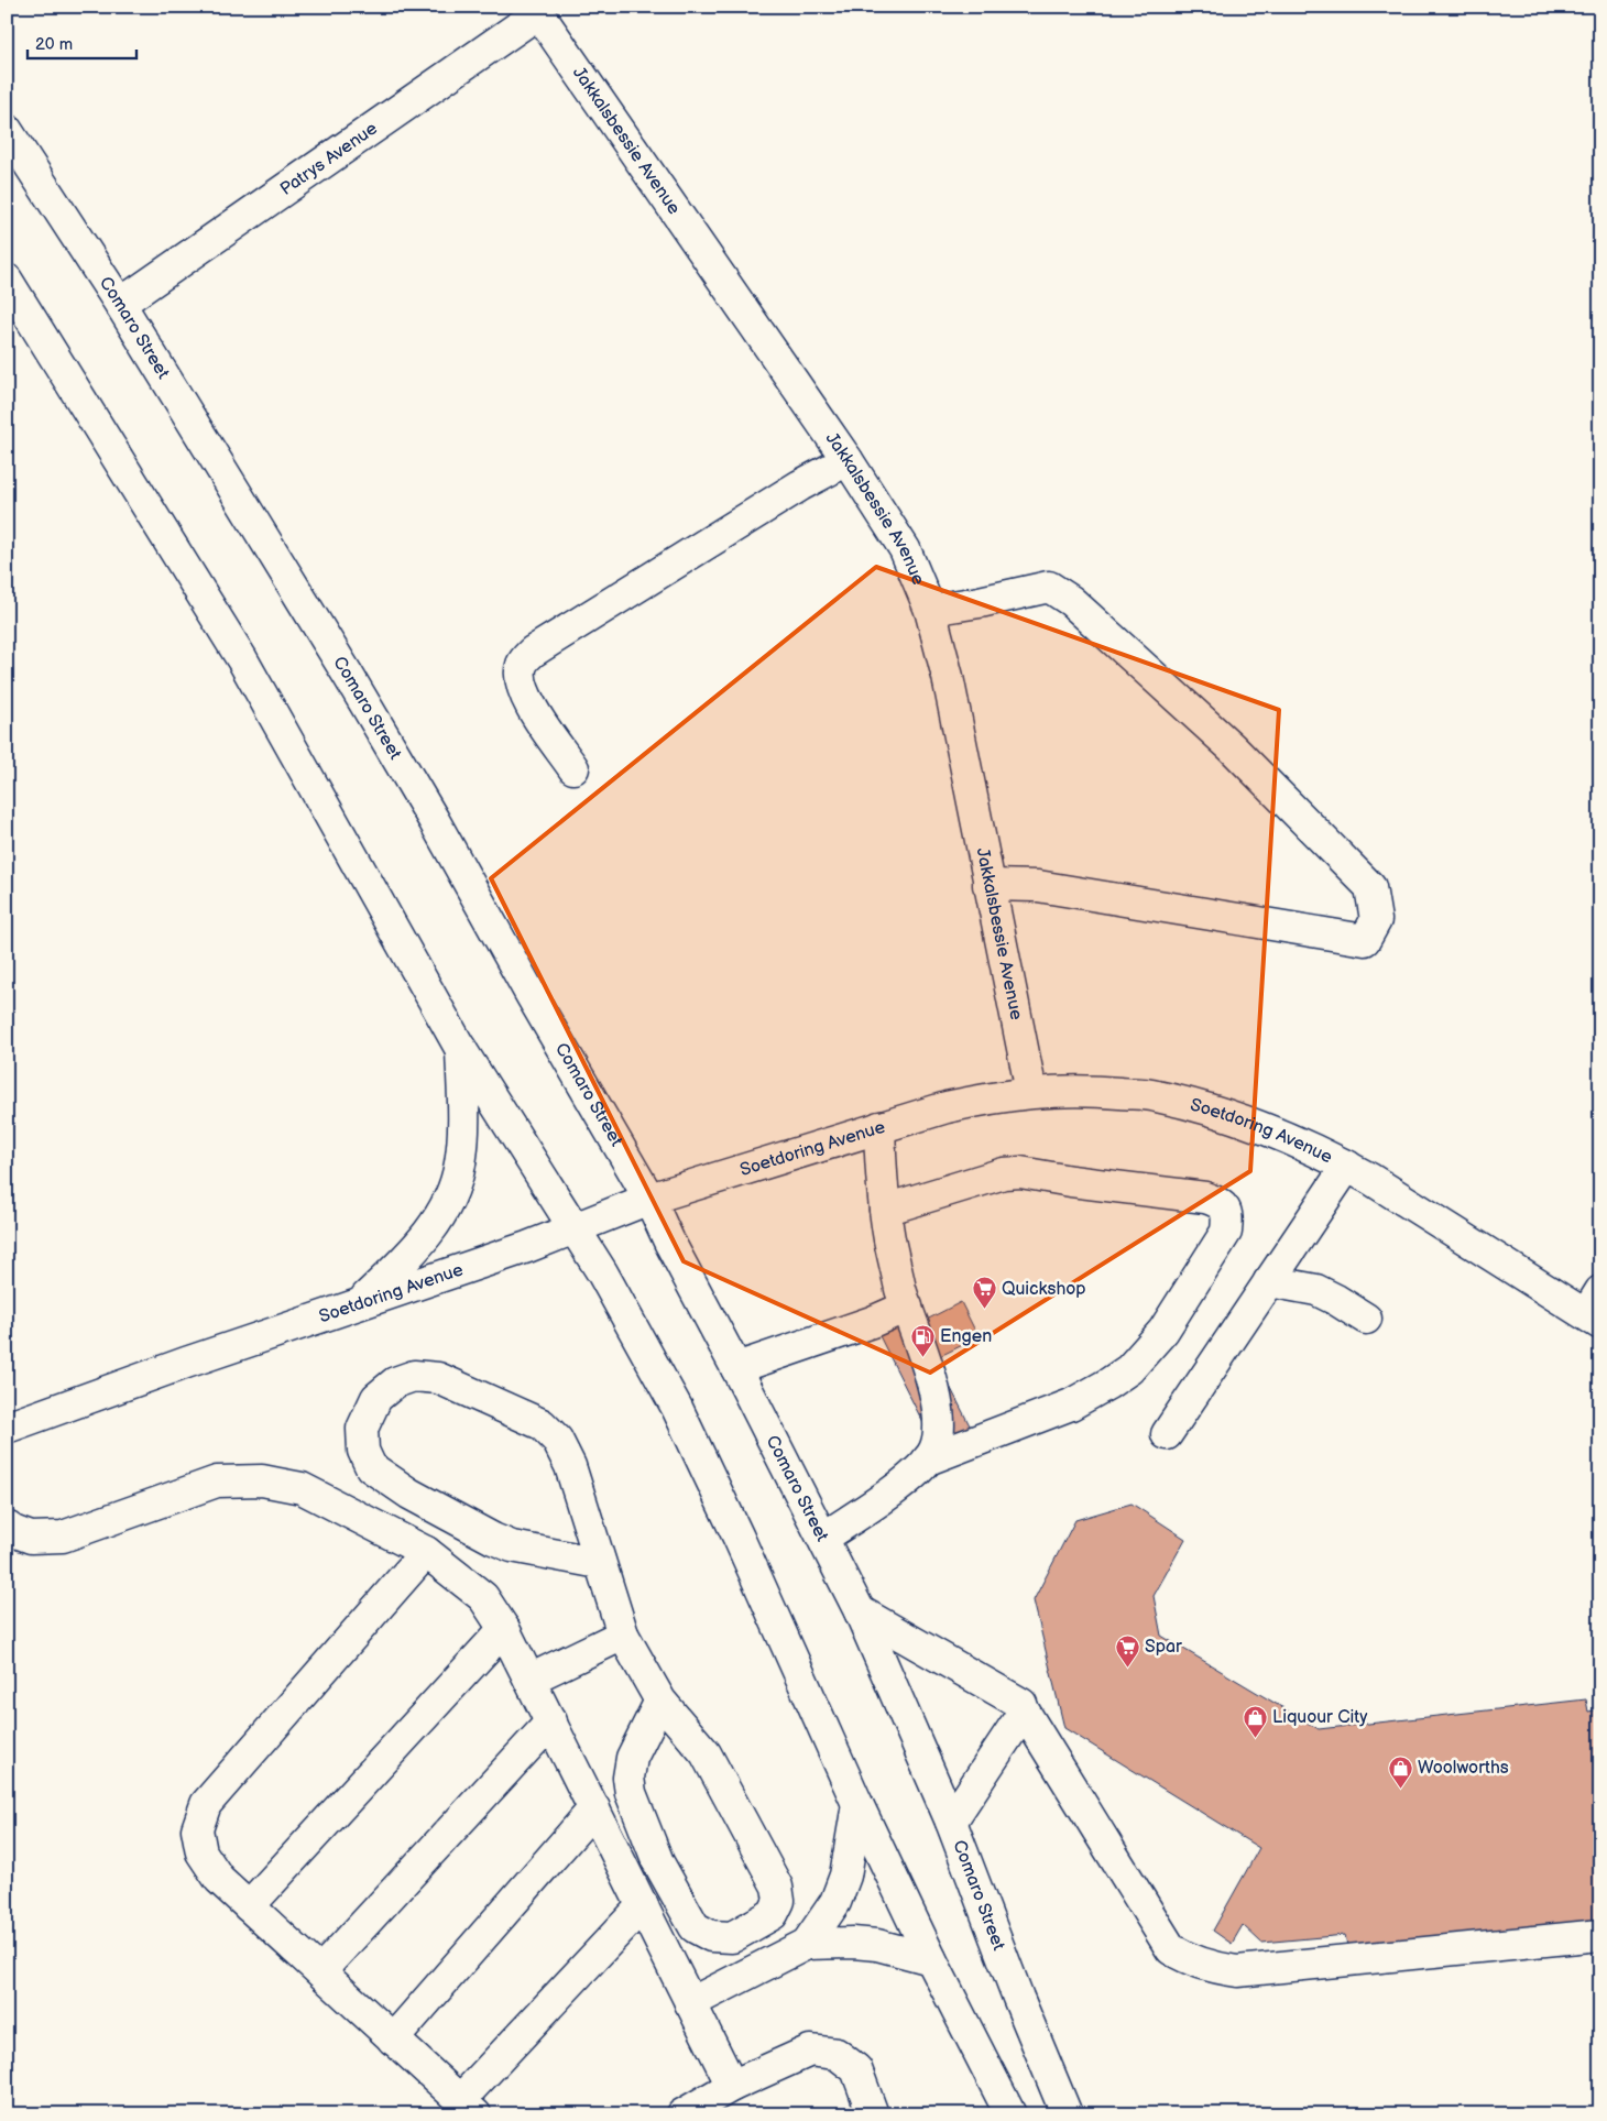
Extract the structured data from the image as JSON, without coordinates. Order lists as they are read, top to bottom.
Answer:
{
  "streets": {
    "street": [
      "Jakkalsbessie Avenue",
      "Patrys Avenue",
      "Comaro Street",
      "Soetdoring Avenue"
    ]
  },
  "crossings": [
    ["Jakkalsbessie Avenue", "Patrys Avenue"],
    ["Jakkalsbessie Avenue", "Soetdoring Avenue"],
    ["Patrys Avenue", "Comaro Street"],
    ["Comaro Street", "Soetdoring Avenue"]
  ],
  "places": {
    "supermarket": ["Quickshop", "Spar"],
    "fuel station": ["Engen"],
    "shop": ["Liquour City", "Woolworths"]
  },
  "scale_bar": "20 m"
}
